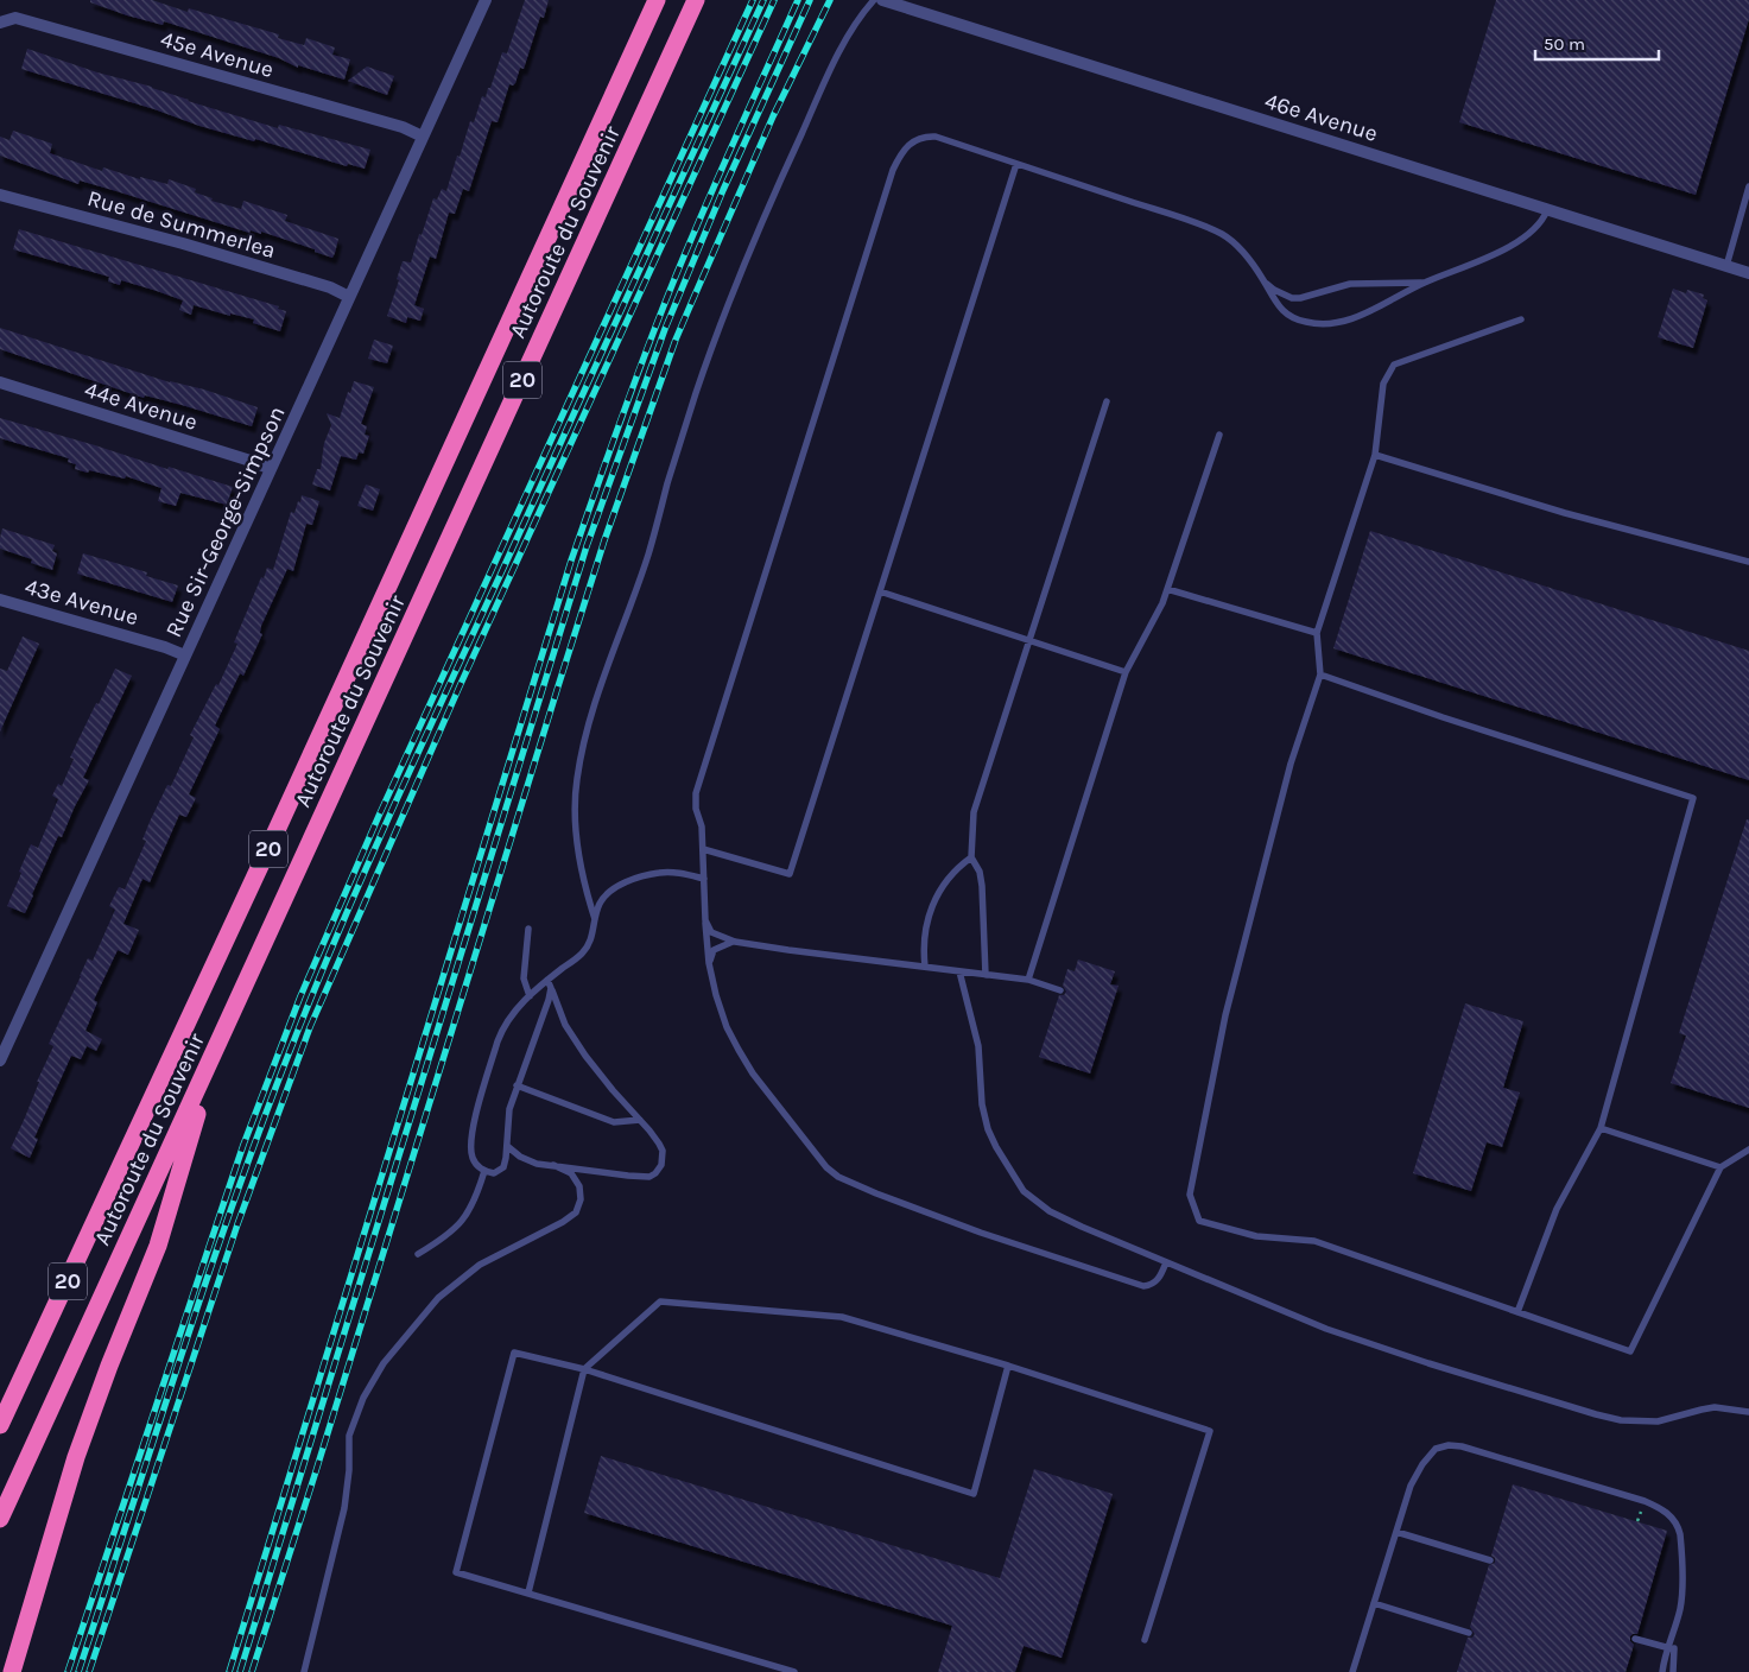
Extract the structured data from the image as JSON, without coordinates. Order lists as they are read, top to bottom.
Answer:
{
  "streets": {
    "highway": ["Autoroute du Souvenir", "20"],
    "street": [
      "45e Avenue",
      "46e Avenue",
      "Rue de Summerlea",
      "44e Avenue",
      "Rue Sir-George-Simpson",
      "43e Avenue"
    ]
  },
  "crossings": [
    ["45e Avenue", "Rue Sir-George-Simpson"],
    ["Rue de Summerlea", "Rue Sir-George-Simpson"],
    ["44e Avenue", "Rue Sir-George-Simpson"],
    ["Rue Sir-George-Simpson", "43e Avenue"]
  ],
  "scale_bar": "50 m"
}
